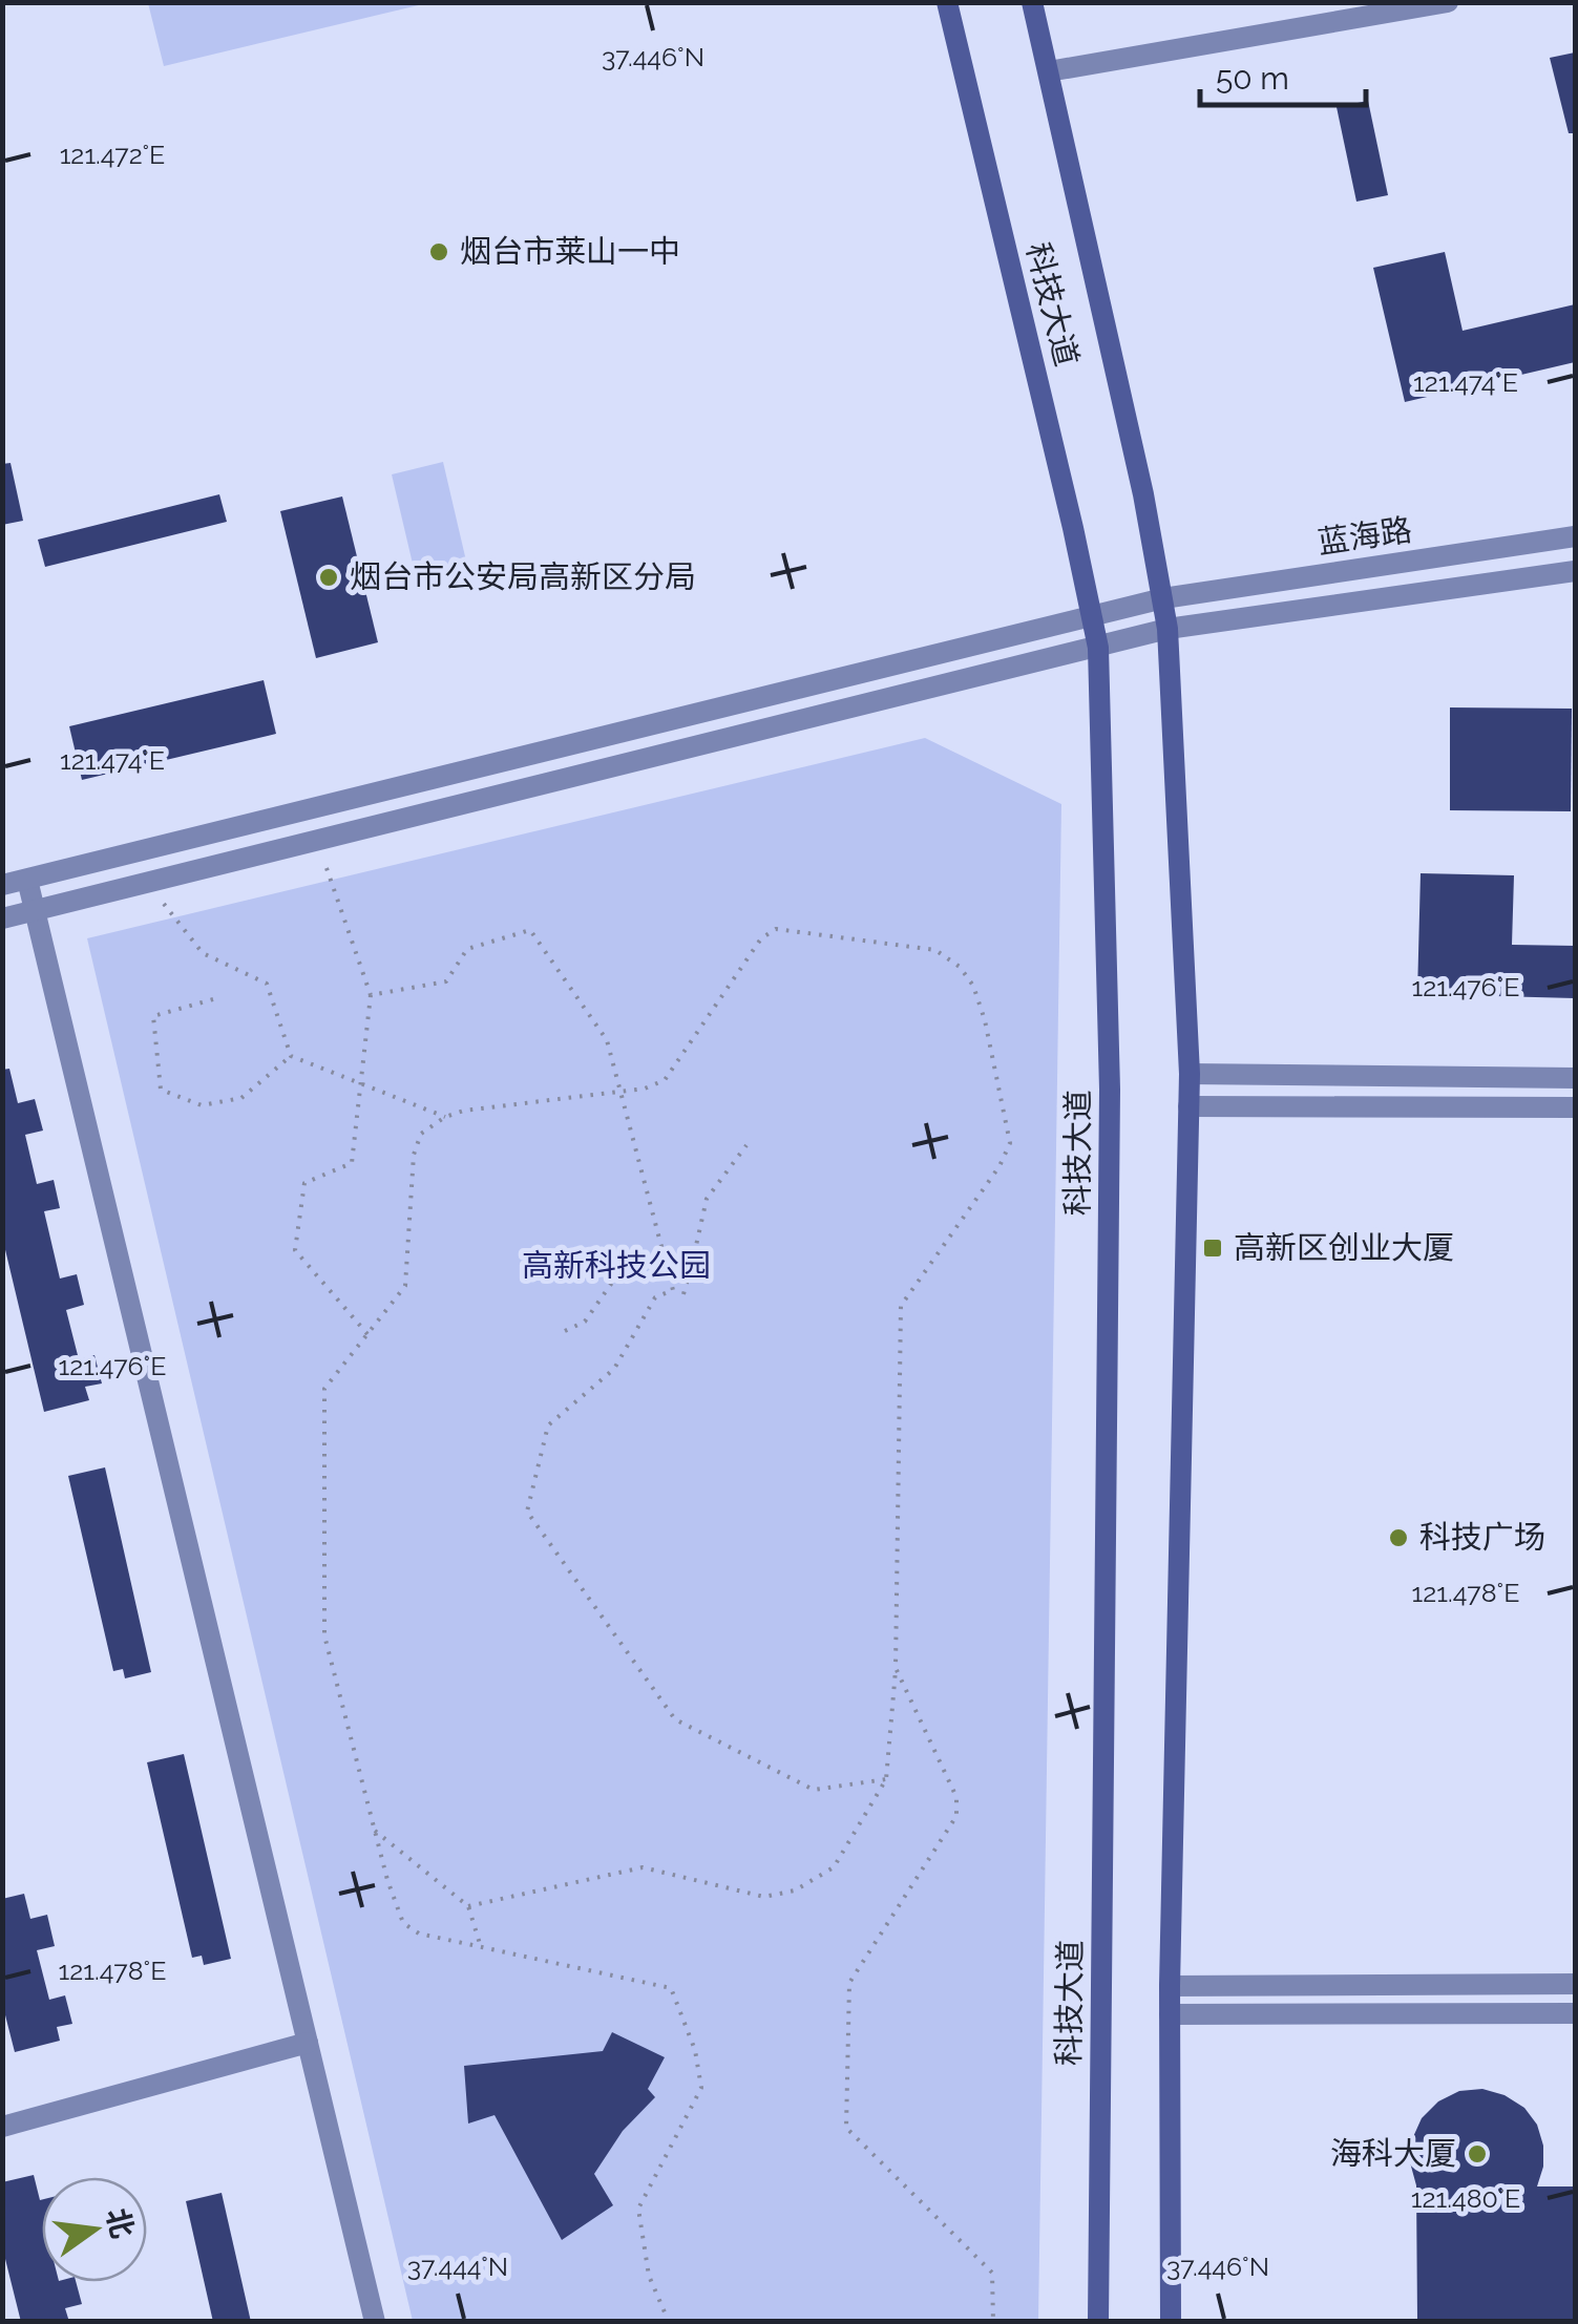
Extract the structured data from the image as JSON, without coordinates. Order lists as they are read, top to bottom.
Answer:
{
  "streets": {
    "main road": ["科技大道"],
    "street": ["蓝海路"]
  },
  "crossings": [
    ["科技大道", "蓝海路"]
  ],
  "parks": ["高新科技公园"],
  "places": {
    "other": [
      "烟台市莱山一中",
      "烟台市公安局高新区分局",
      "科技广场",
      "海科大厦"
    ],
    "transit": ["高新区创业大厦"]
  },
  "scale_bar": "50 m",
  "north": "right",
  "coordinates": [
    "37.446°N",
    "121.472°E",
    "121.474°E",
    "121.476°E",
    "121.478°E",
    "121.480°E",
    "37.444°N"
  ]
}
